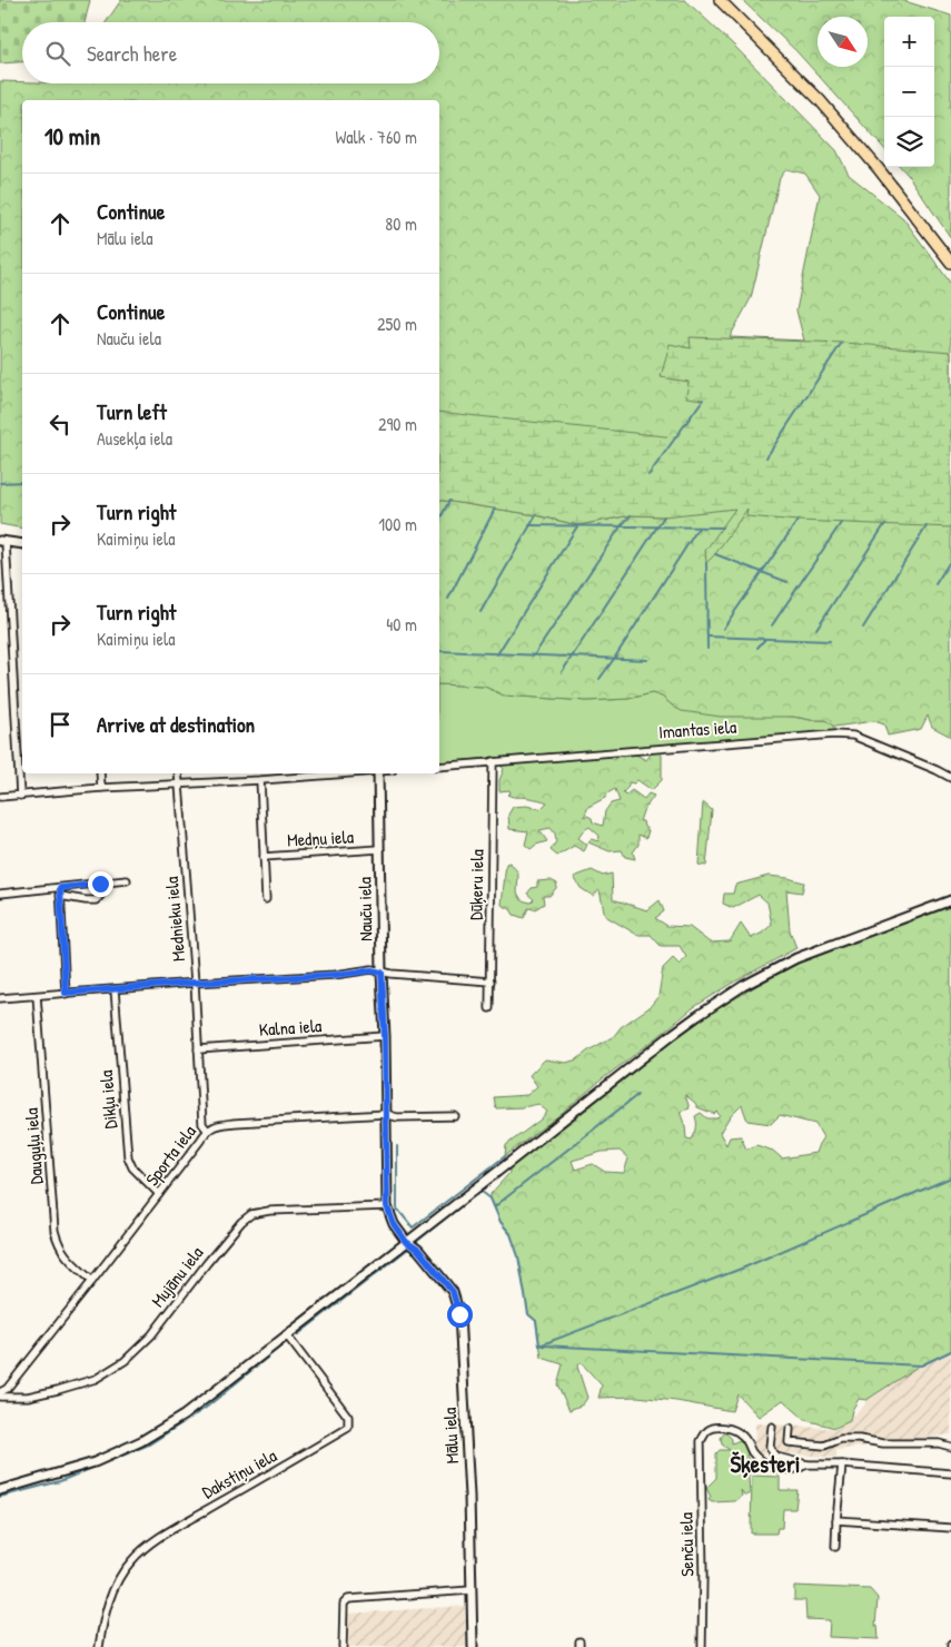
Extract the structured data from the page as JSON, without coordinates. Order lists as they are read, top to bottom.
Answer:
{
  "streets": {
    "street": [
      "Imantas iela",
      "Medņu iela",
      "Dūķeru iela",
      "Nauču iela",
      "Mednieku iela",
      "Kalna iela",
      "Dikļu iela",
      "Dauguļu iela",
      "Sporta iela",
      "Mujānu iela",
      "Mālu iela",
      "Dakstiņu iela",
      "Senču iela"
    ]
  },
  "crossings": [
    ["Imantas iela", "Dūķeru iela"],
    ["Medņu iela", "Nauču iela"],
    ["Nauču iela", "Kalna iela"],
    ["Nauču iela", "Sporta iela"],
    ["Nauču iela", "Mujānu iela"],
    ["Nauču iela", "Mālu iela"],
    ["Mednieku iela", "Kalna iela"],
    ["Mednieku iela", "Sporta iela"],
    ["Dikļu iela", "Sporta iela"],
    ["Dauguļu iela", "Sporta iela"]
  ],
  "districts": ["Šķesteri"],
  "north": "bottom right",
  "page": {
    "map_buttons": ["+", "−"],
    "search": "Search here",
    "heading": ["10 min", "Walk · 760 m"],
    "list": [
      ["Continue", "Mālu iela", "80 m"],
      ["Continue", "Nauču iela", "250 m"],
      ["Turn left", "Ausekļa iela", "290 m"],
      ["Turn right", "Kaimiņu iela", "100 m"],
      ["Turn right", "Kaimiņu iela", "40 m"],
      "Arrive at destination"
    ]
  }
}
